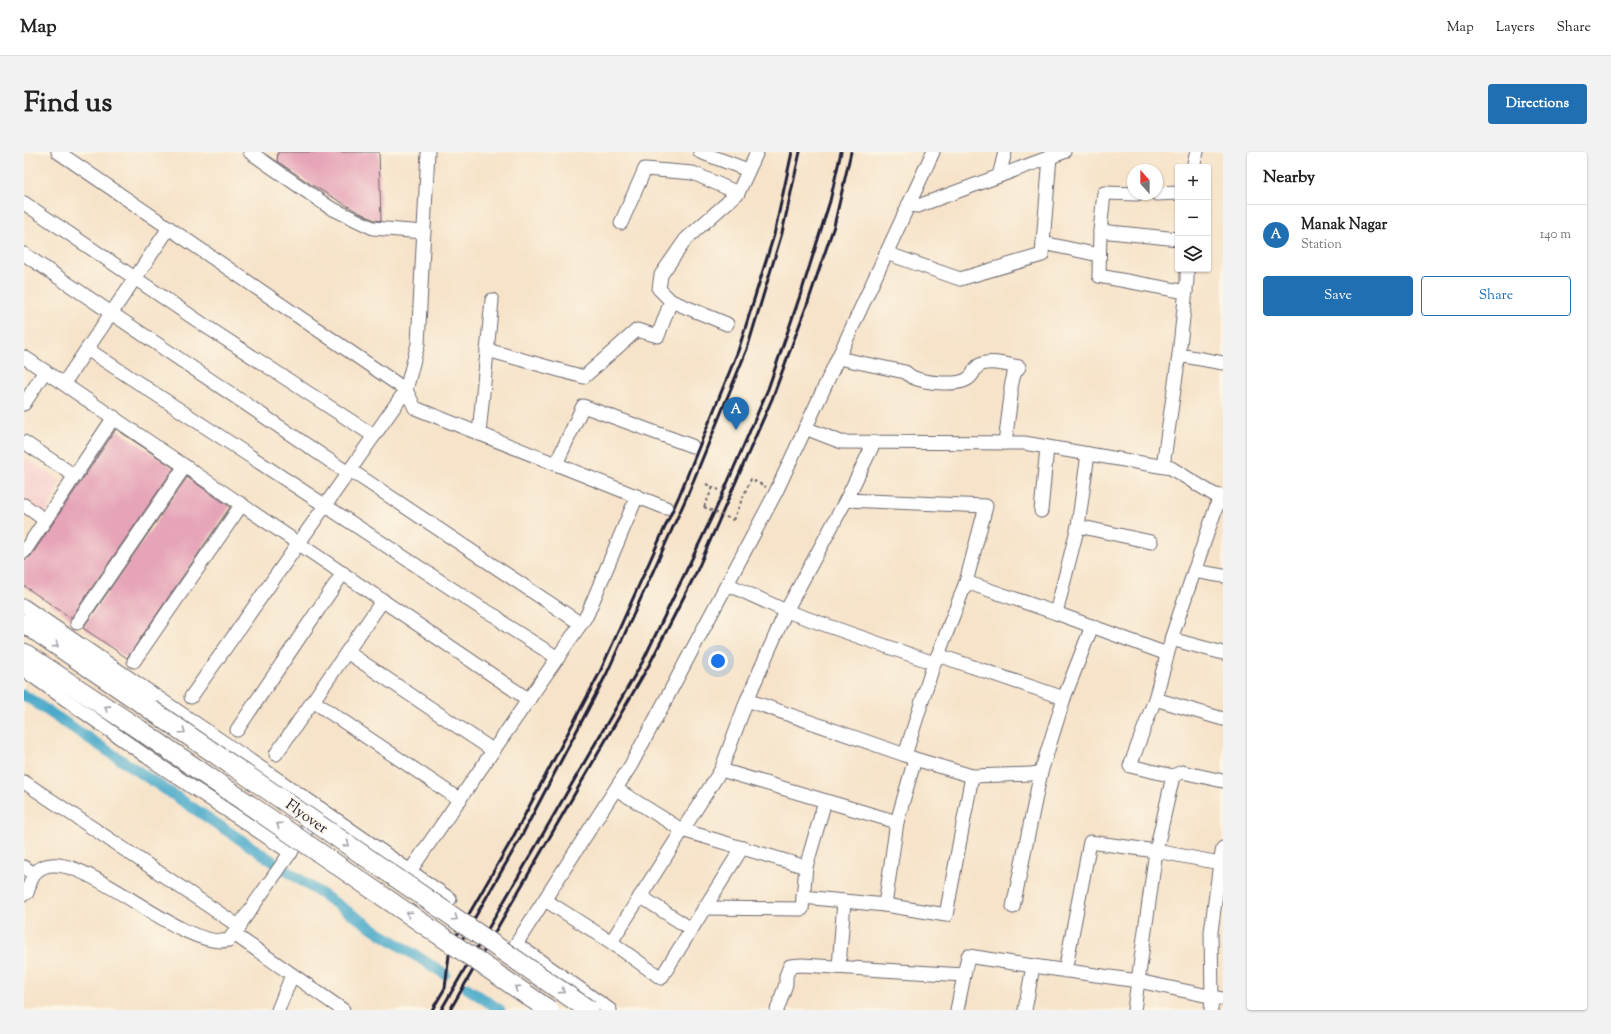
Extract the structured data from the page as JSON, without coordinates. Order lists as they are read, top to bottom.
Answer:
{
  "streets": {
    "highway": ["Flyover"]
  },
  "north": "top",
  "page": {
    "header": "Map",
    "nav": ["Map", "Layers", "Share"],
    "title": "Find us",
    "buttons": [
      "Directions",
      ["Save", "Share"]
    ],
    "heading": "Nearby",
    "map_buttons": ["+", "−"],
    "list": [
      {
        "mark": "A",
        "name": "Manak Nagar",
        "note": "Station",
        "value": "140 m"
      }
    ],
    "pins": "A"
  }
}
